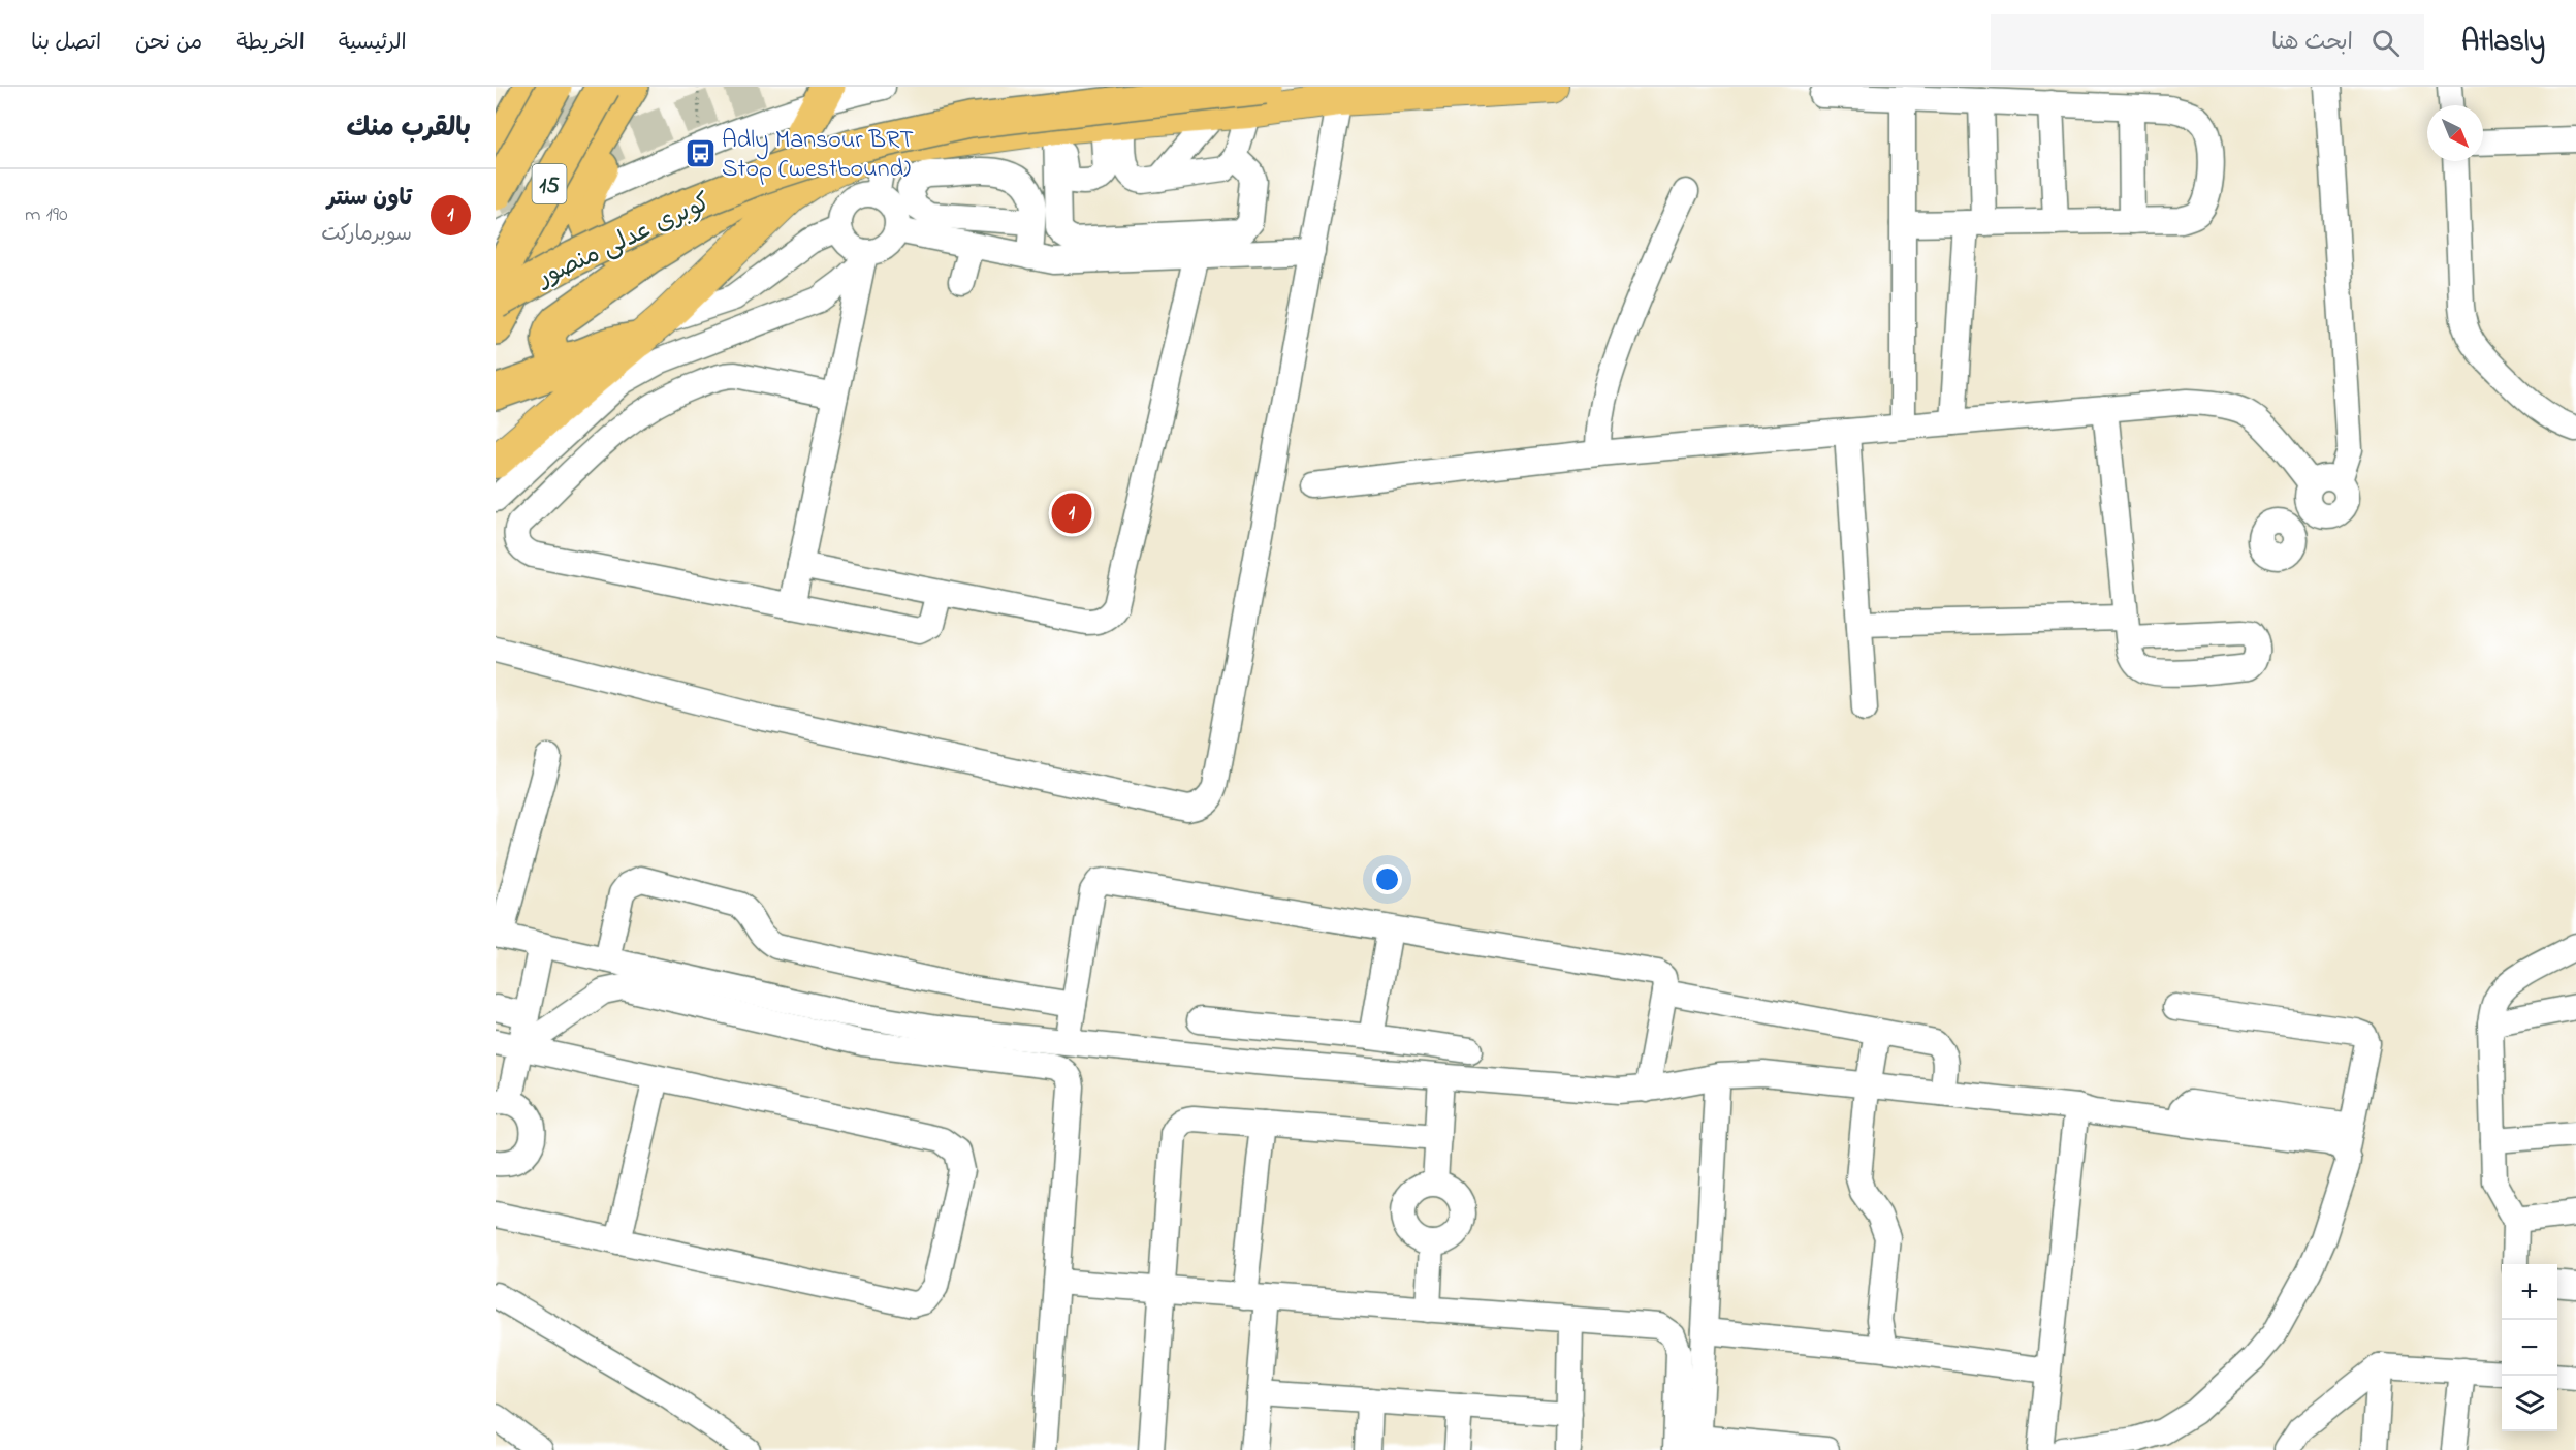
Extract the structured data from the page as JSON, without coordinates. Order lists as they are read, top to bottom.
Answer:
{
  "streets": {
    "highway": ["15", "كوبرى عدلى منصور"]
  },
  "places": {
    "bus stop": ["Adly Mansour BRT Stop (westbound)"]
  },
  "north": "bottom right",
  "page": {
    "header": "Atlasly",
    "search": "ابحث هنا",
    "nav": [
      "الرئيسية",
      "الخريطة",
      "من نحن",
      "اتصل بنا"
    ],
    "heading": "بالقرب منك",
    "list": [
      {
        "mark": "1",
        "name": "تاون سنتر",
        "note": "سوبرماركت",
        "value": "190 m"
      }
    ],
    "pins": "1",
    "map_buttons": ["+", "−"]
  }
}
